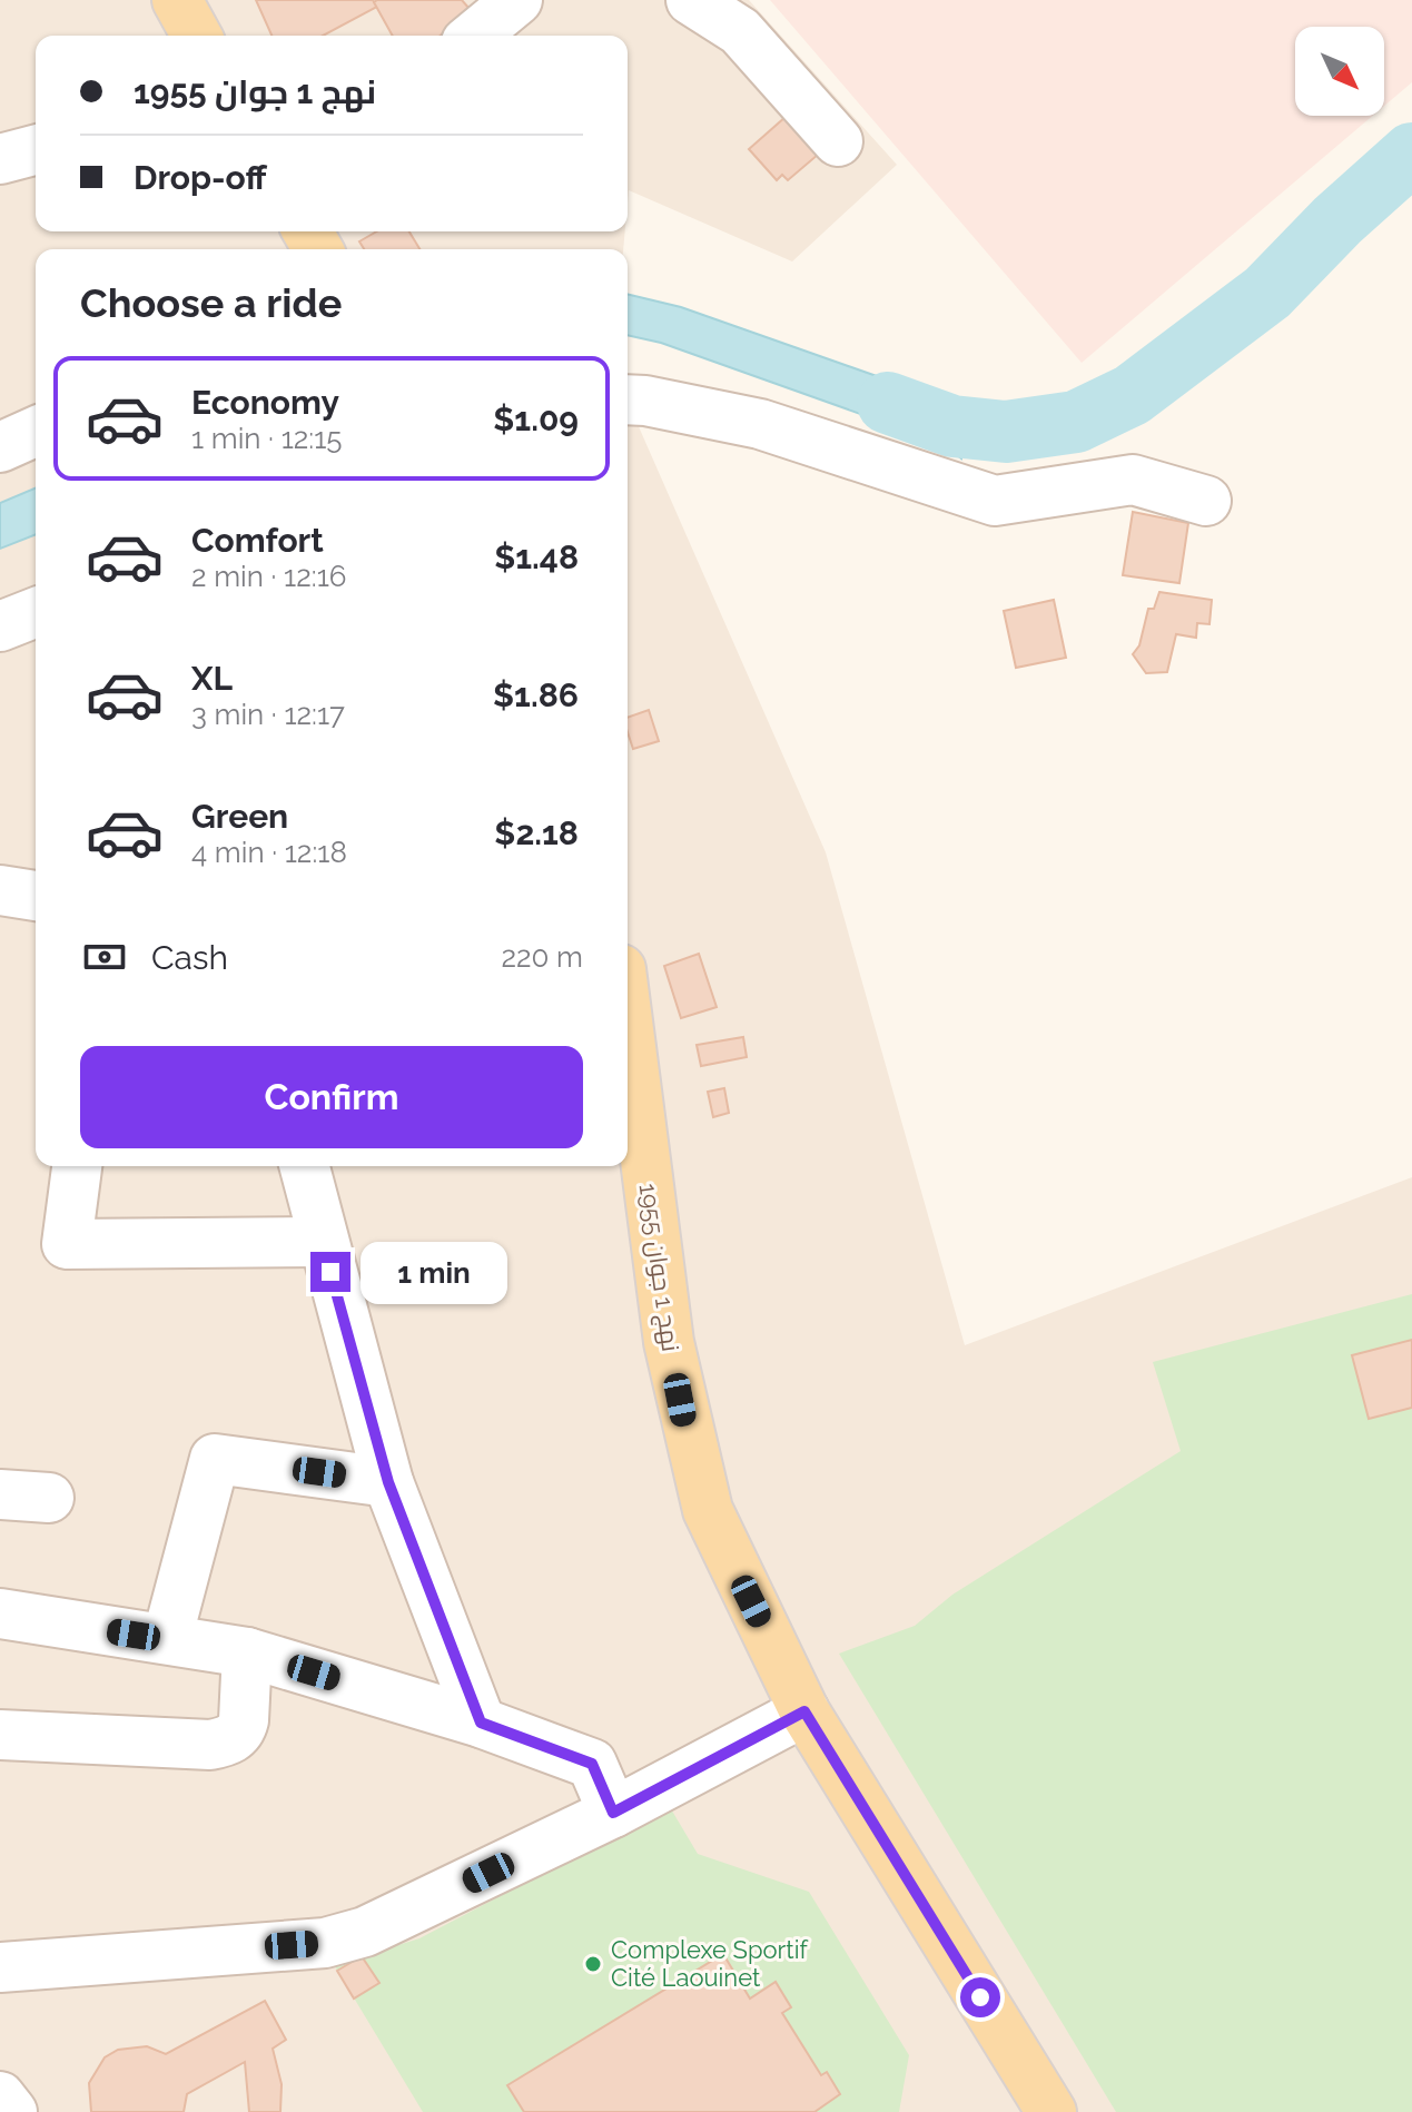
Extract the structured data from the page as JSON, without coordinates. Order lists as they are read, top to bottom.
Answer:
{
  "streets": {
    "main road": ["نهج 1 جوان 1955"]
  },
  "places": ["Complexe Sportif Cité Laouinet"],
  "north": "bottom right",
  "page": {
    "banner": ["نهج 1 جوان 1955", "Drop-off"],
    "heading": "Choose a ride",
    "list": [
      {
        "name": "Economy",
        "note": "1 min · 12:15",
        "value": "$1.09"
      },
      {
        "name": "Comfort",
        "note": "2 min · 12:16",
        "value": "$1.48"
      },
      {
        "name": "XL",
        "note": "3 min · 12:17",
        "value": "$1.86"
      },
      {
        "name": "Green",
        "note": "4 min · 12:18",
        "value": "$2.18"
      }
    ],
    "pay": ["Cash", "220 m"],
    "buttons": "Confirm",
    "bubble": "1 min"
  }
}
